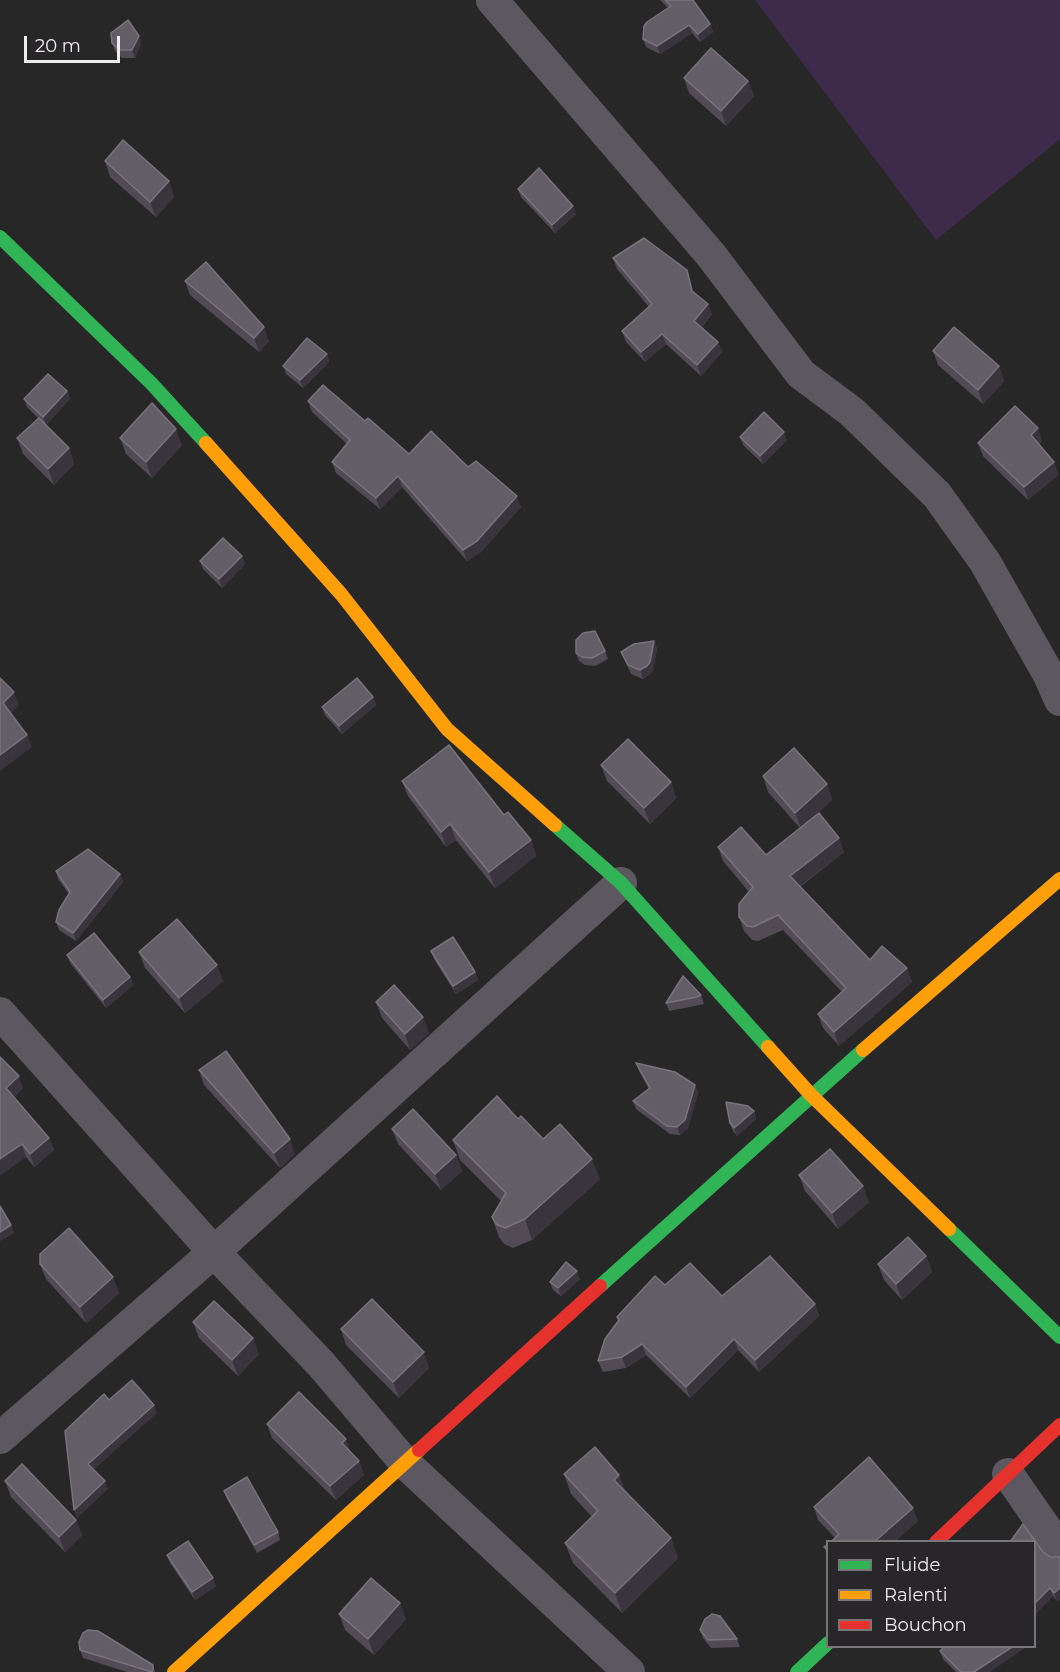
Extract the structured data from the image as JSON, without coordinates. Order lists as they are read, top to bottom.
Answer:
{
  "legend": ["Fluide", "Ralenti", "Bouchon"],
  "scale_bar": "20 m"
}
